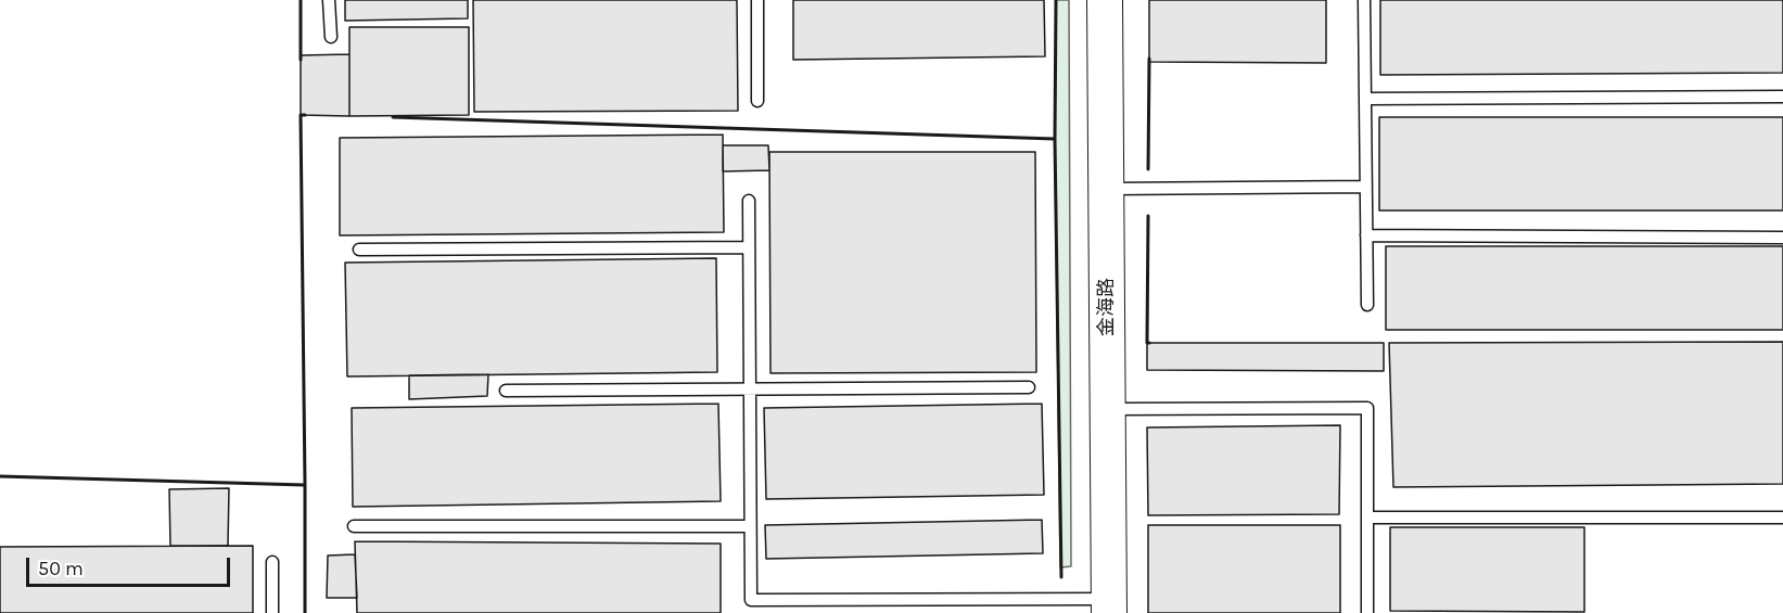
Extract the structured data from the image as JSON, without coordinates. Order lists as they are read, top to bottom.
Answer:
{
  "streets": {
    "street": ["金海路"]
  },
  "scale_bar": "50 m"
}
